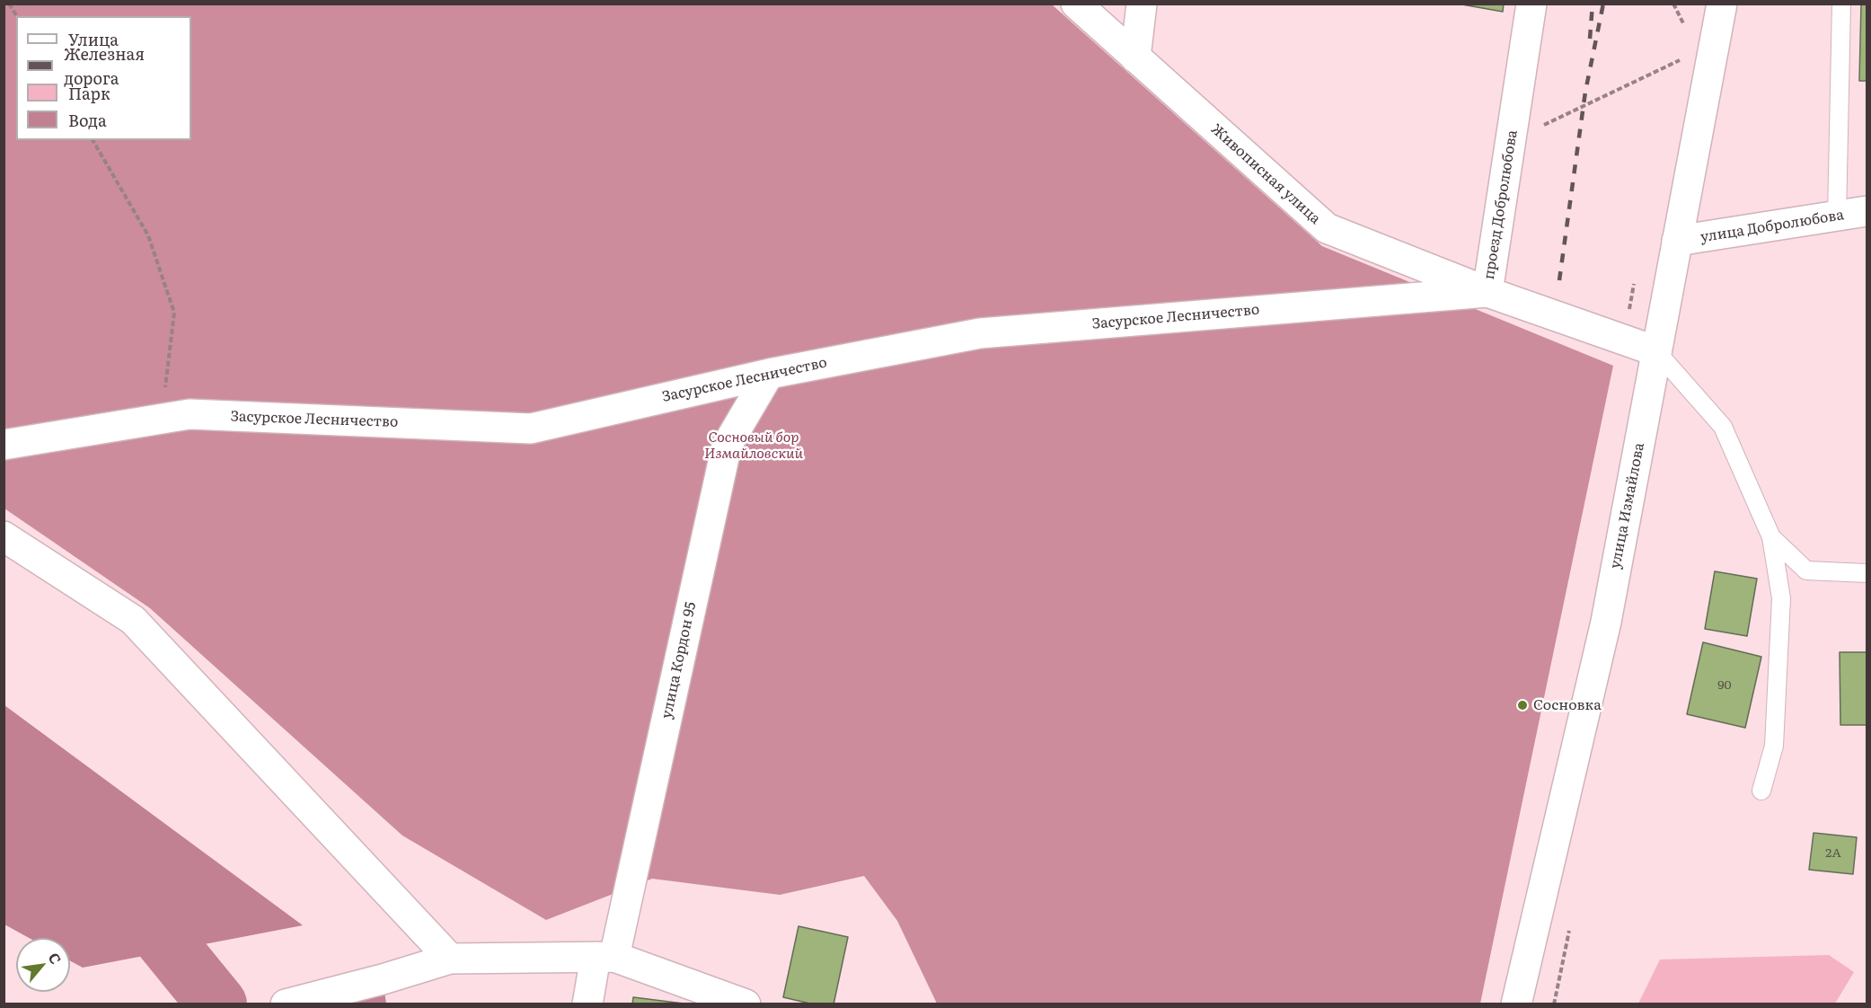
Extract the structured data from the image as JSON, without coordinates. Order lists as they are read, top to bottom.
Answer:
{
  "streets": {
    "street": [
      "Живописная улица",
      "проезд Добролюбова",
      "улица Добролюбова",
      "Засурское Лесничество",
      "улица Измайлова",
      "улица Кордон 95"
    ]
  },
  "crossings": [
    ["Живописная улица", "проезд Добролюбова"],
    ["Живописная улица", "Засурское Лесничество"],
    ["проезд Добролюбова", "Засурское Лесничество"],
    ["проезд Добролюбова", "улица Измайлова"],
    ["улица Добролюбова", "улица Измайлова"],
    ["Засурское Лесничество", "улица Кордон 95"]
  ],
  "parks": ["Сосновый бор Измайловский"],
  "places": ["Сосновка"],
  "house_numbers": ["90", "2А"],
  "legend": [
    "Улица",
    "Железная дорога",
    "Парк",
    "Вода"
  ],
  "north": "top right"
}
